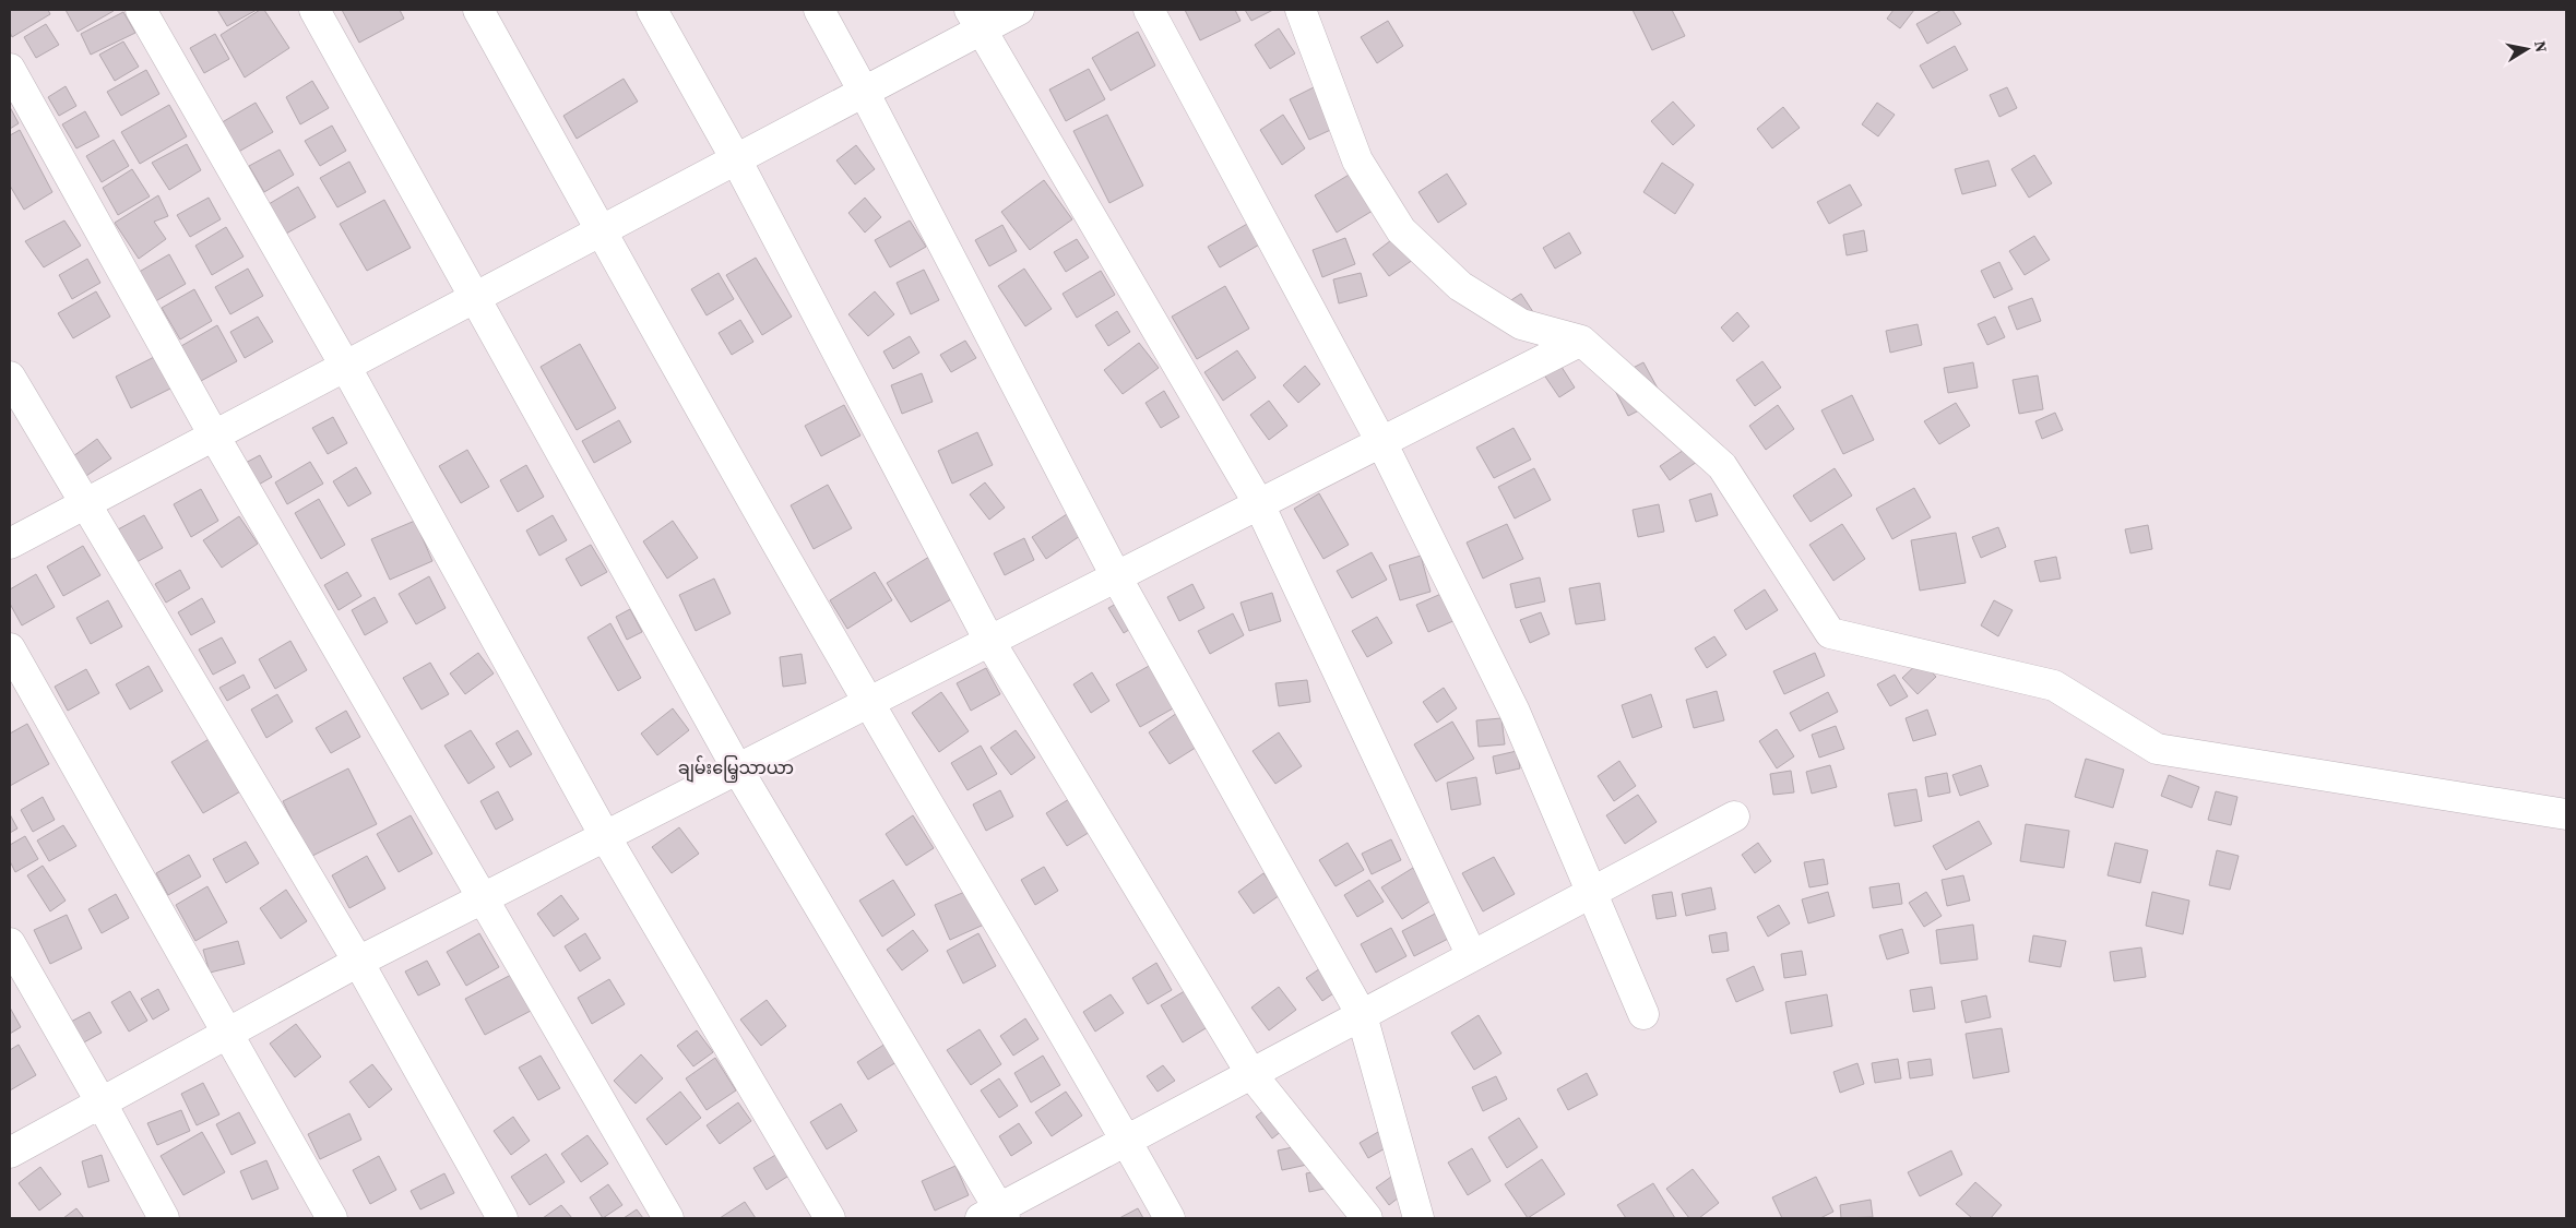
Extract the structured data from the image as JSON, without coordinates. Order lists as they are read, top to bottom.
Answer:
{
  "districts": ["ချမ်းမြေ့သာယာ"],
  "north": "right"
}
